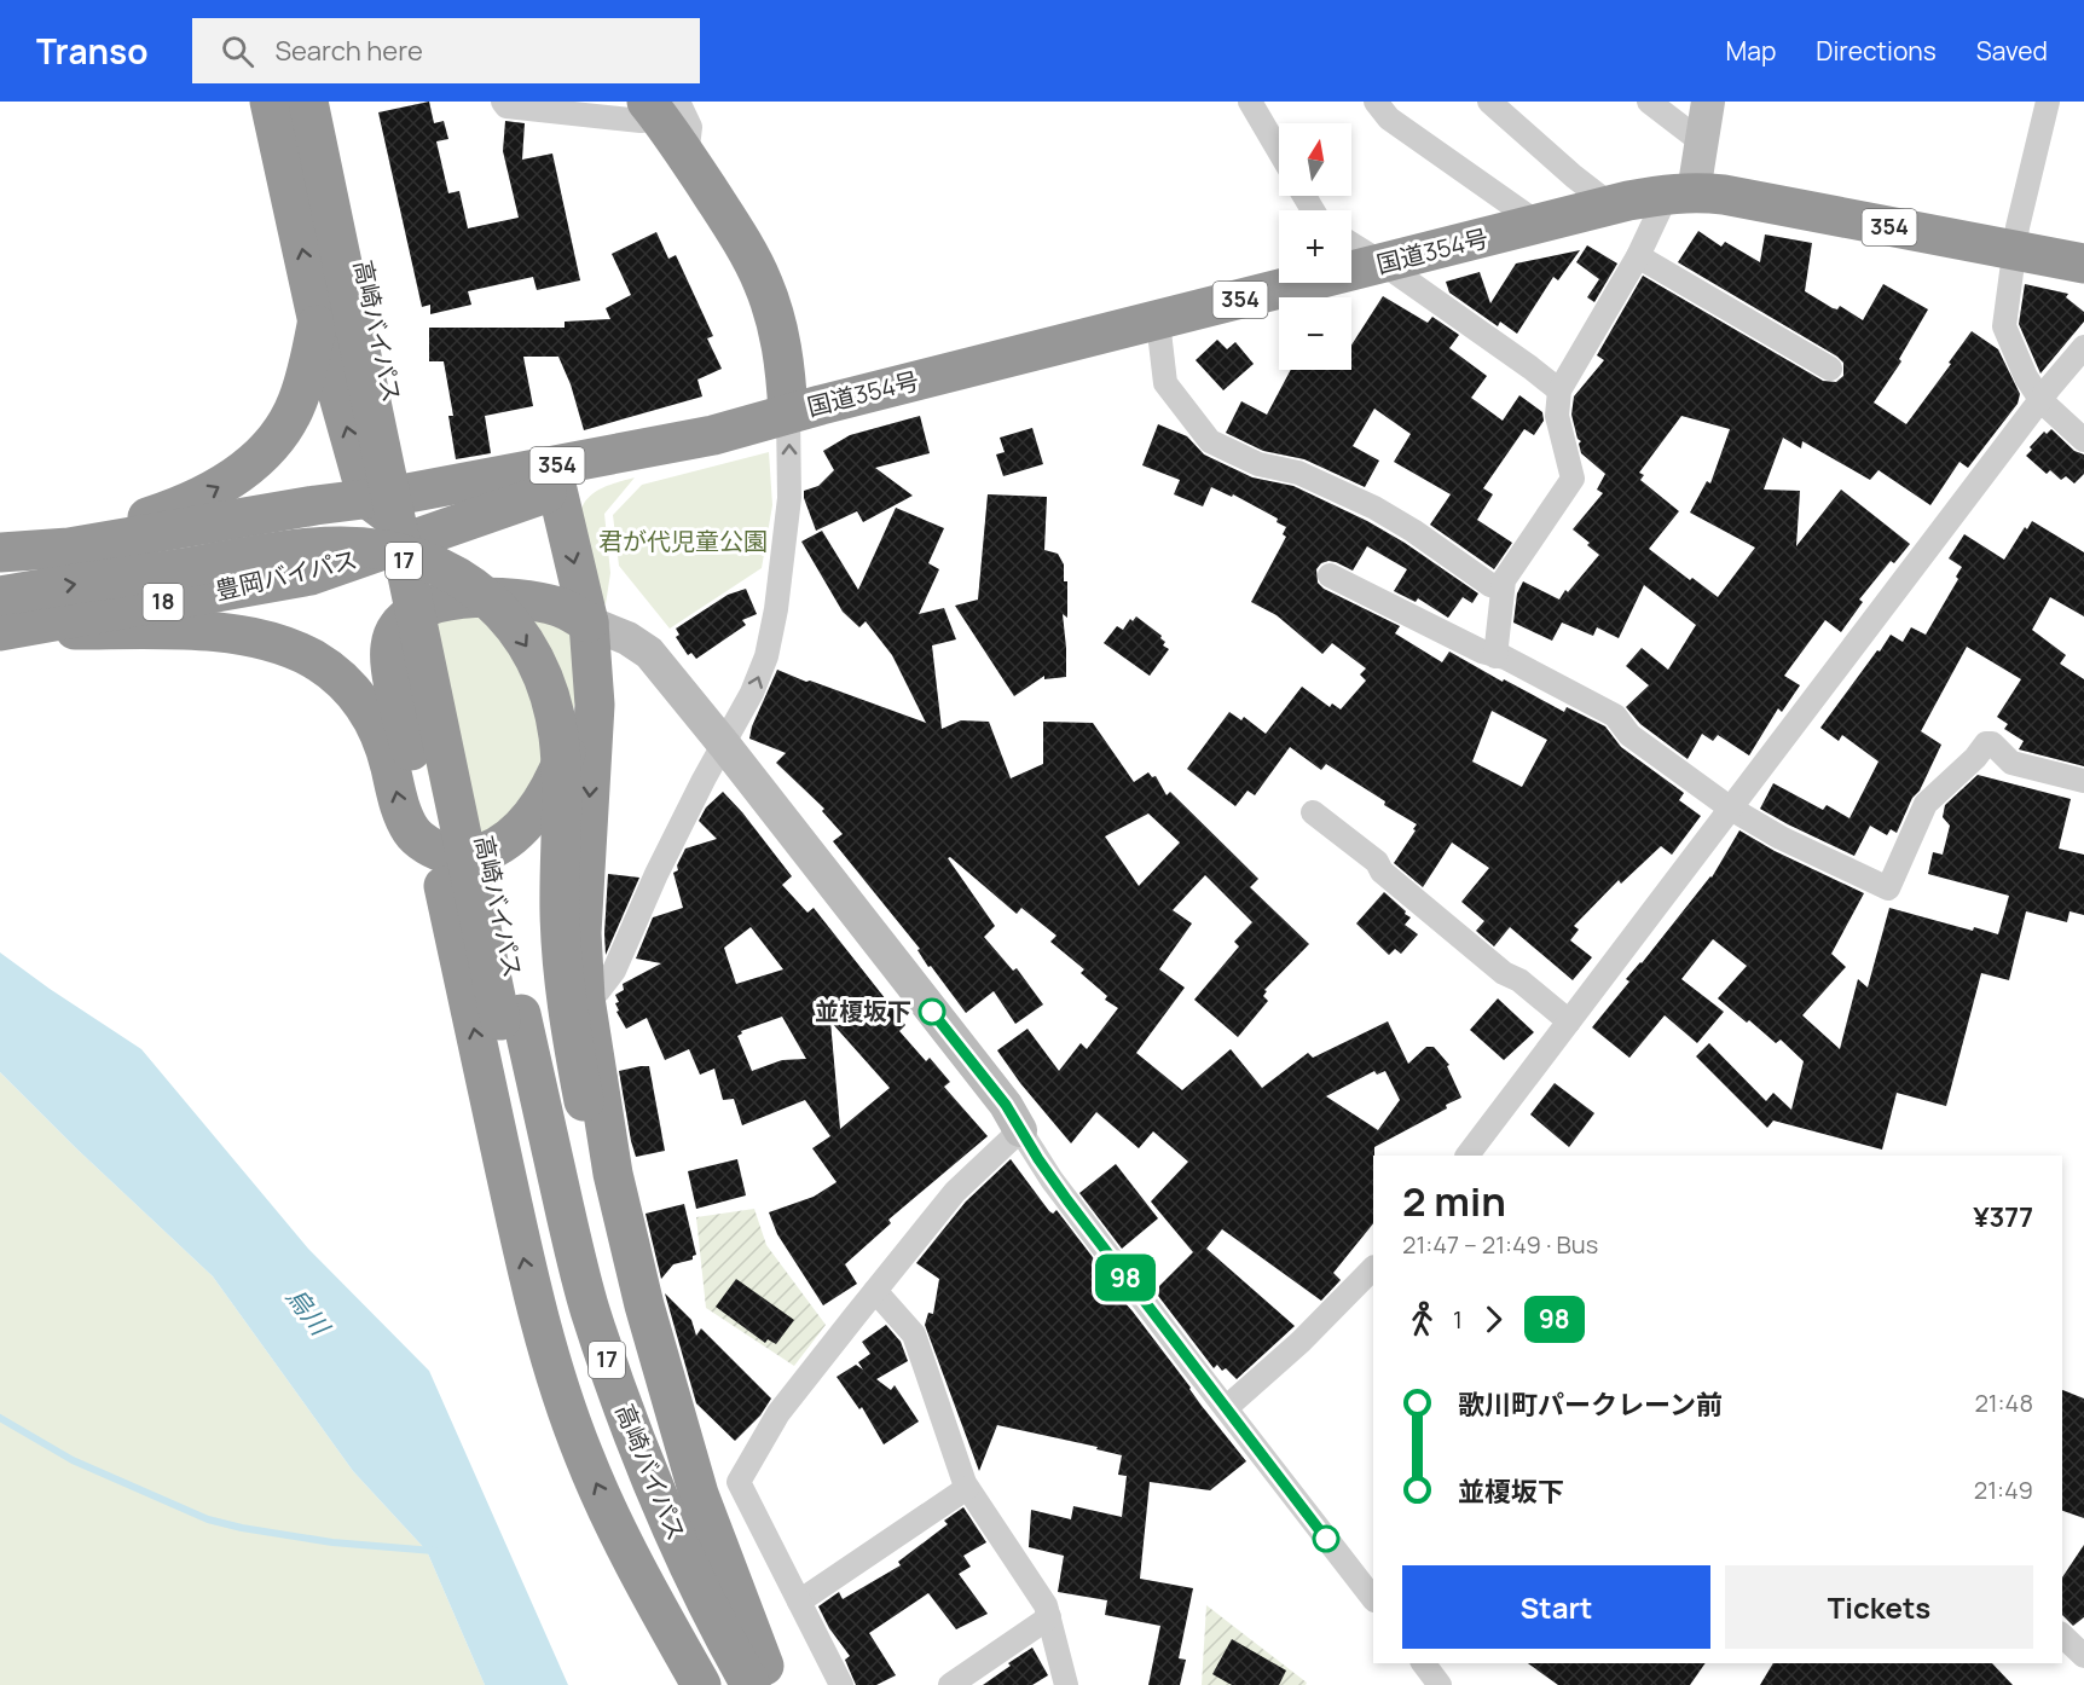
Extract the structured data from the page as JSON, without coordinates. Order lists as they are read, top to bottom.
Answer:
{
  "streets": {
    "highway": [
      "354",
      "国道354号",
      "高崎バイパス",
      "17",
      "豊岡バイパス",
      "18"
    ]
  },
  "crossings": [
    ["354", "国道354号"],
    ["354", "17"],
    ["354", "豊岡バイパス"],
    ["17", "豊岡バイパス"]
  ],
  "water": ["烏川"],
  "parks": ["君が代児童公園"],
  "places": ["並榎坂下"],
  "lines": ["bus line 98"],
  "north": "top",
  "page": {
    "header": "Transo",
    "search": "Search here",
    "nav": ["Map", "Directions", "Saved"],
    "on_map": "98",
    "map_buttons": ["+", "−"],
    "heading": ["2 min", "21:47 – 21:49 · Bus", "¥377"],
    "legs": ["1", "98"],
    "list": [
      {
        "name": "歌川町パークレーン前",
        "value": "21:48"
      },
      {
        "name": "並榎坂下",
        "value": "21:49"
      }
    ],
    "buttons": ["Start", "Tickets"]
  }
}
